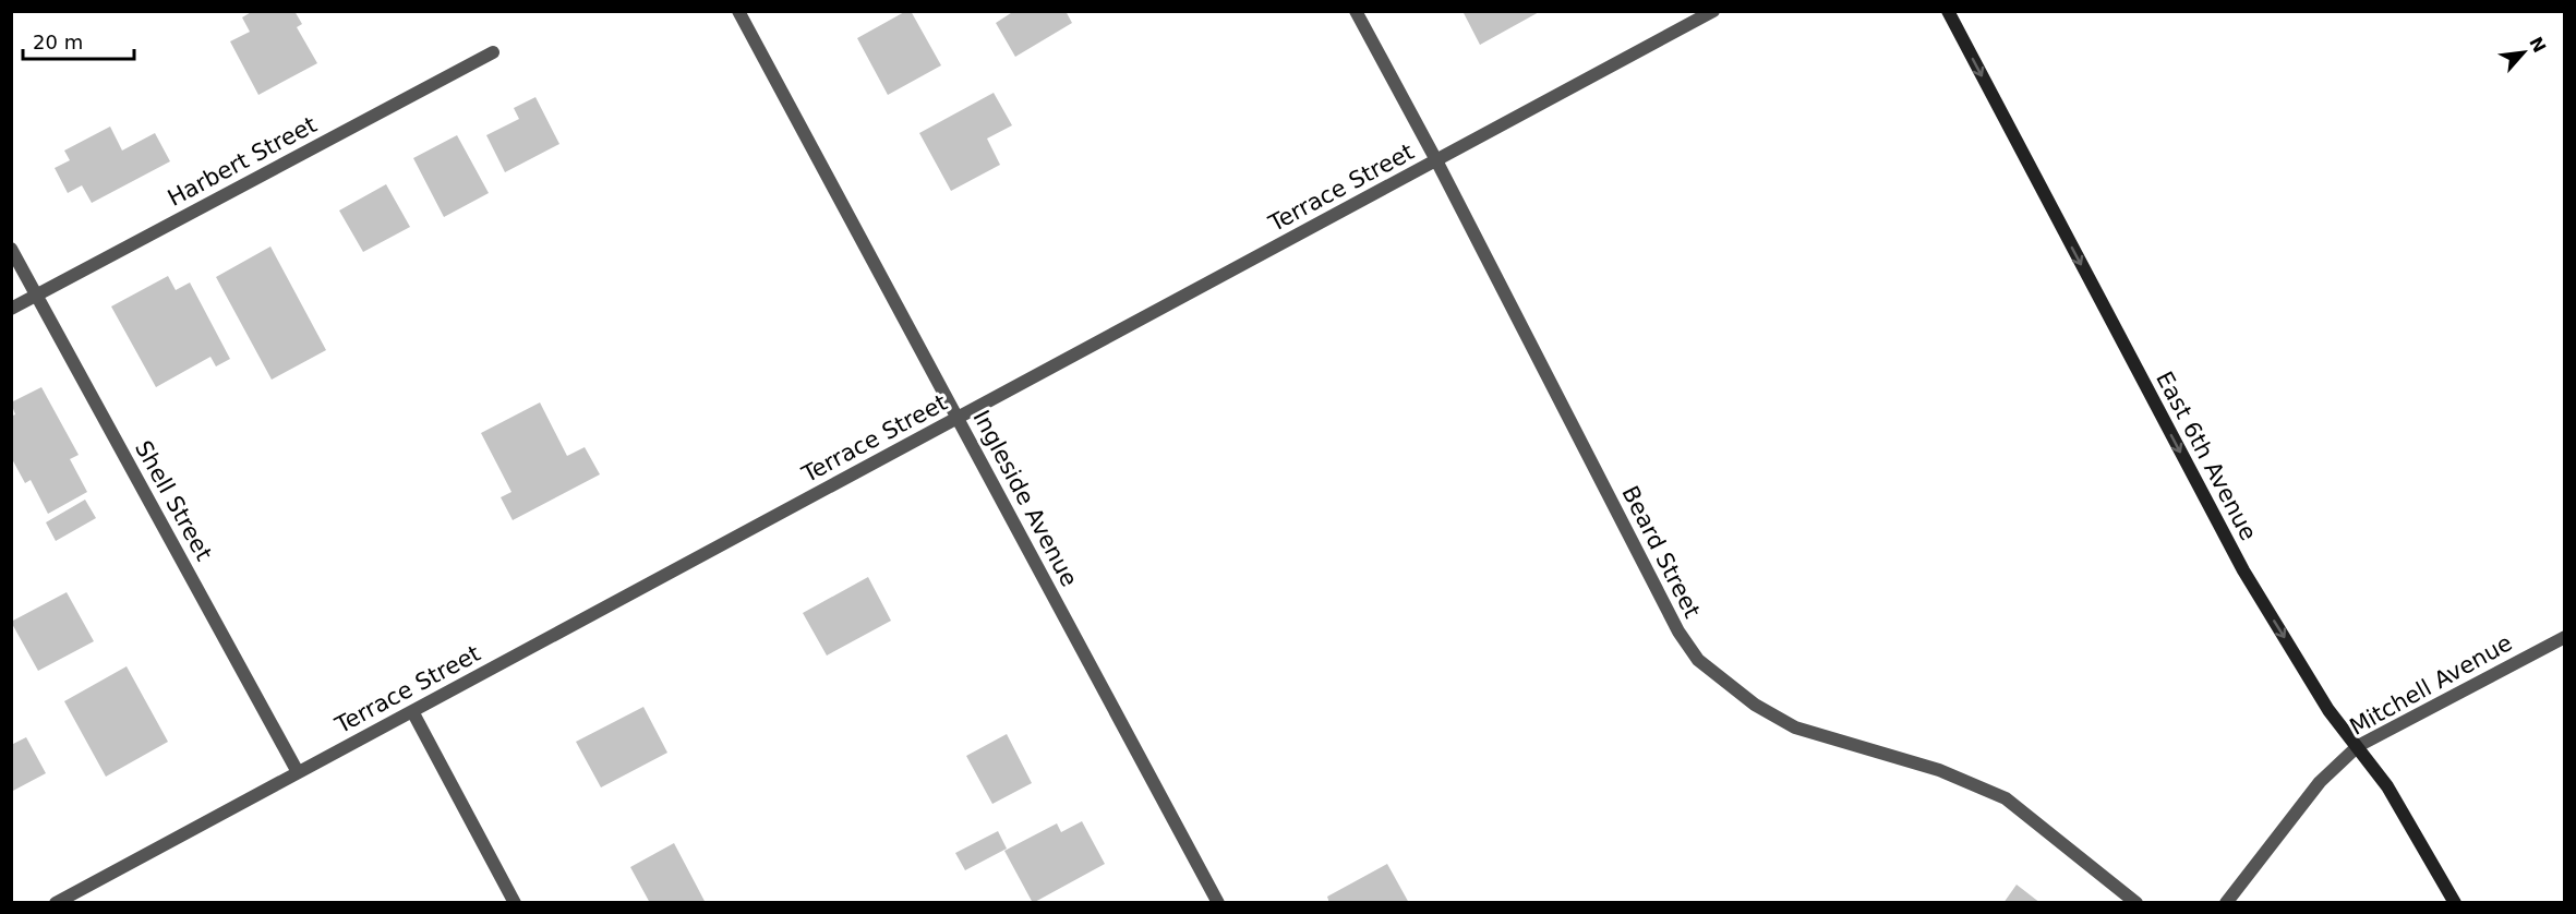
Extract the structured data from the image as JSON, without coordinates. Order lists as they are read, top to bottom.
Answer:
{
  "streets": {
    "street": [
      "Harbert Street",
      "Terrace Street",
      "East 6th Avenue",
      "Ingleside Avenue",
      "Shell Street",
      "Beard Street",
      "Mitchell Avenue"
    ]
  },
  "crossings": [
    ["Harbert Street", "Shell Street"],
    ["Terrace Street", "Ingleside Avenue"],
    ["Terrace Street", "Shell Street"],
    ["Terrace Street", "Beard Street"],
    ["East 6th Avenue", "Mitchell Avenue"]
  ],
  "one_way": ["East 6th Avenue"],
  "scale_bar": "20 m",
  "north": "top right"
}
